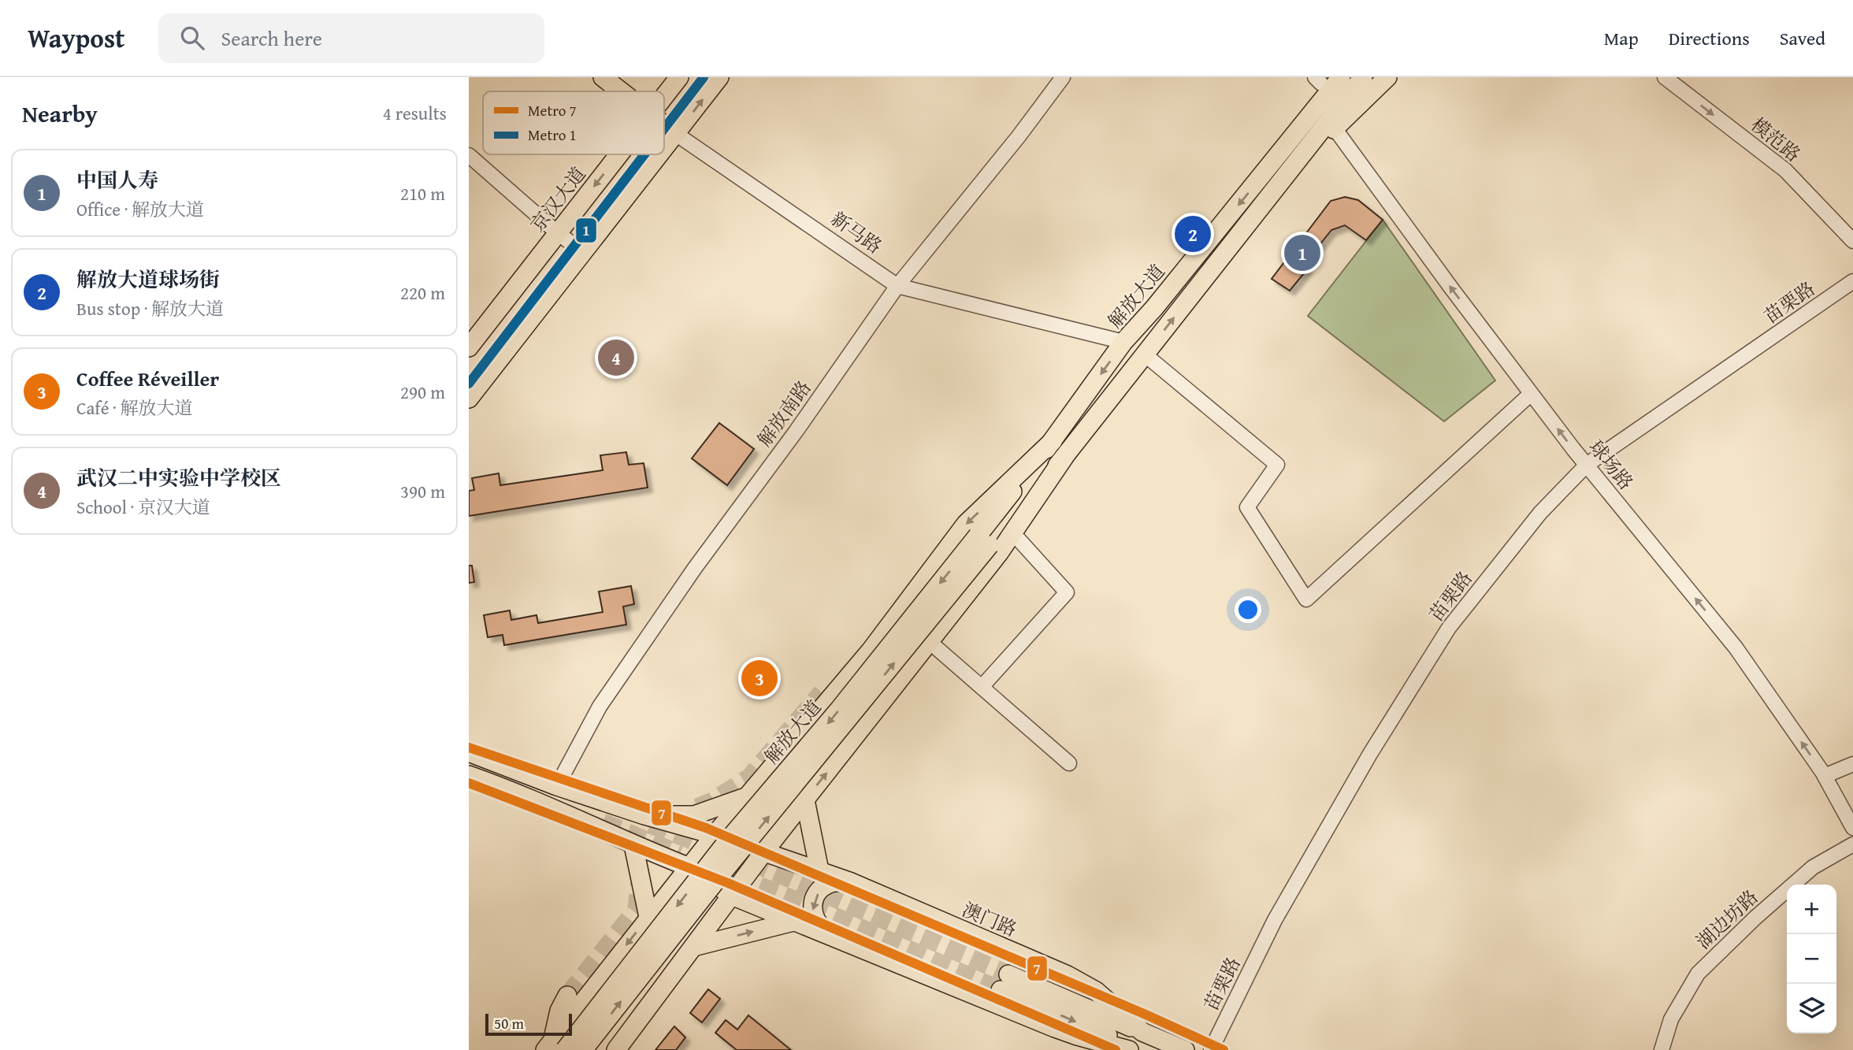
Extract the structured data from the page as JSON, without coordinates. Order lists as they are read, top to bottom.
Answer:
{
  "streets": {
    "main road": [
      "京汉大道",
      "新马路",
      "解放大道",
      "澳门路"
    ],
    "street": [
      "模范路",
      "苗栗路",
      "解放南路",
      "球场路",
      "湖边坊路"
    ]
  },
  "crossings": [
    ["新马路", "解放大道"],
    ["新马路", "解放南路"],
    ["解放大道", "球场路"],
    ["解放大道", "澳门路"],
    ["苗栗路", "球场路"],
    ["解放南路", "澳门路"]
  ],
  "one_way": ["模范路", "球场路"],
  "lines": ["metro line 1", "metro line 7"],
  "legend": ["Metro 7", "Metro 1"],
  "scale_bar": "50 m",
  "page": {
    "header": "Waypost",
    "search": "Search here",
    "nav": ["Map", "Directions", "Saved"],
    "heading": ["Nearby", "4 results"],
    "list": [
      {
        "mark": "1",
        "name": "中国人寿",
        "note": "Office · 解放大道",
        "value": "210 m"
      },
      {
        "mark": "2",
        "name": "解放大道球场街",
        "note": "Bus stop · 解放大道",
        "value": "220 m"
      },
      {
        "mark": "3",
        "name": "Coffee Réveiller",
        "note": "Café · 解放大道",
        "value": "290 m"
      },
      {
        "mark": "4",
        "name": "武汉二中实验中学校区",
        "note": "School · 京汉大道",
        "value": "390 m"
      }
    ],
    "pins": [
      "2",
      "1",
      "4",
      "3"
    ],
    "map_buttons": ["+", "−"],
    "scale": "50 m"
  }
}
